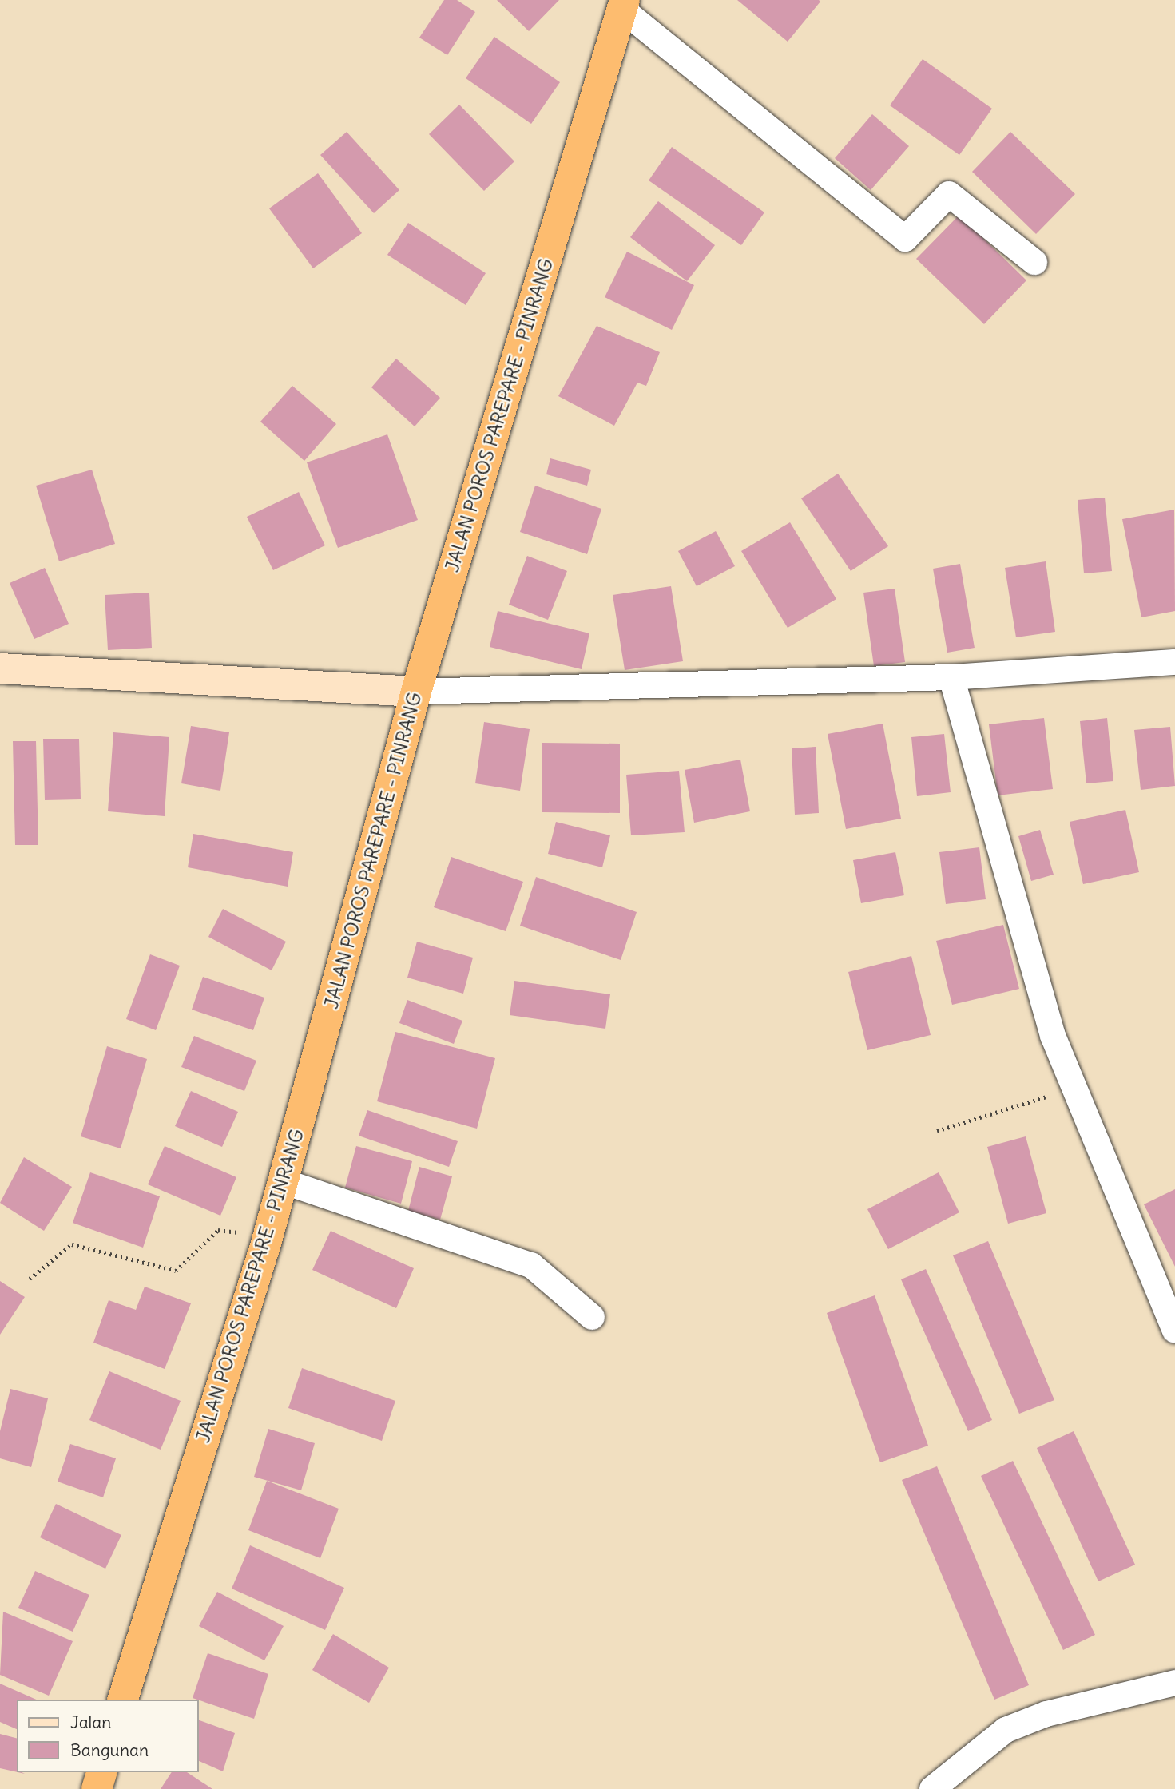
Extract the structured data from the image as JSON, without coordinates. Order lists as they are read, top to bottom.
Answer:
{
  "streets": {
    "highway": ["JALAN POROS PAREPARE - PINRANG"]
  },
  "legend": ["Jalan", "Bangunan"]
}
